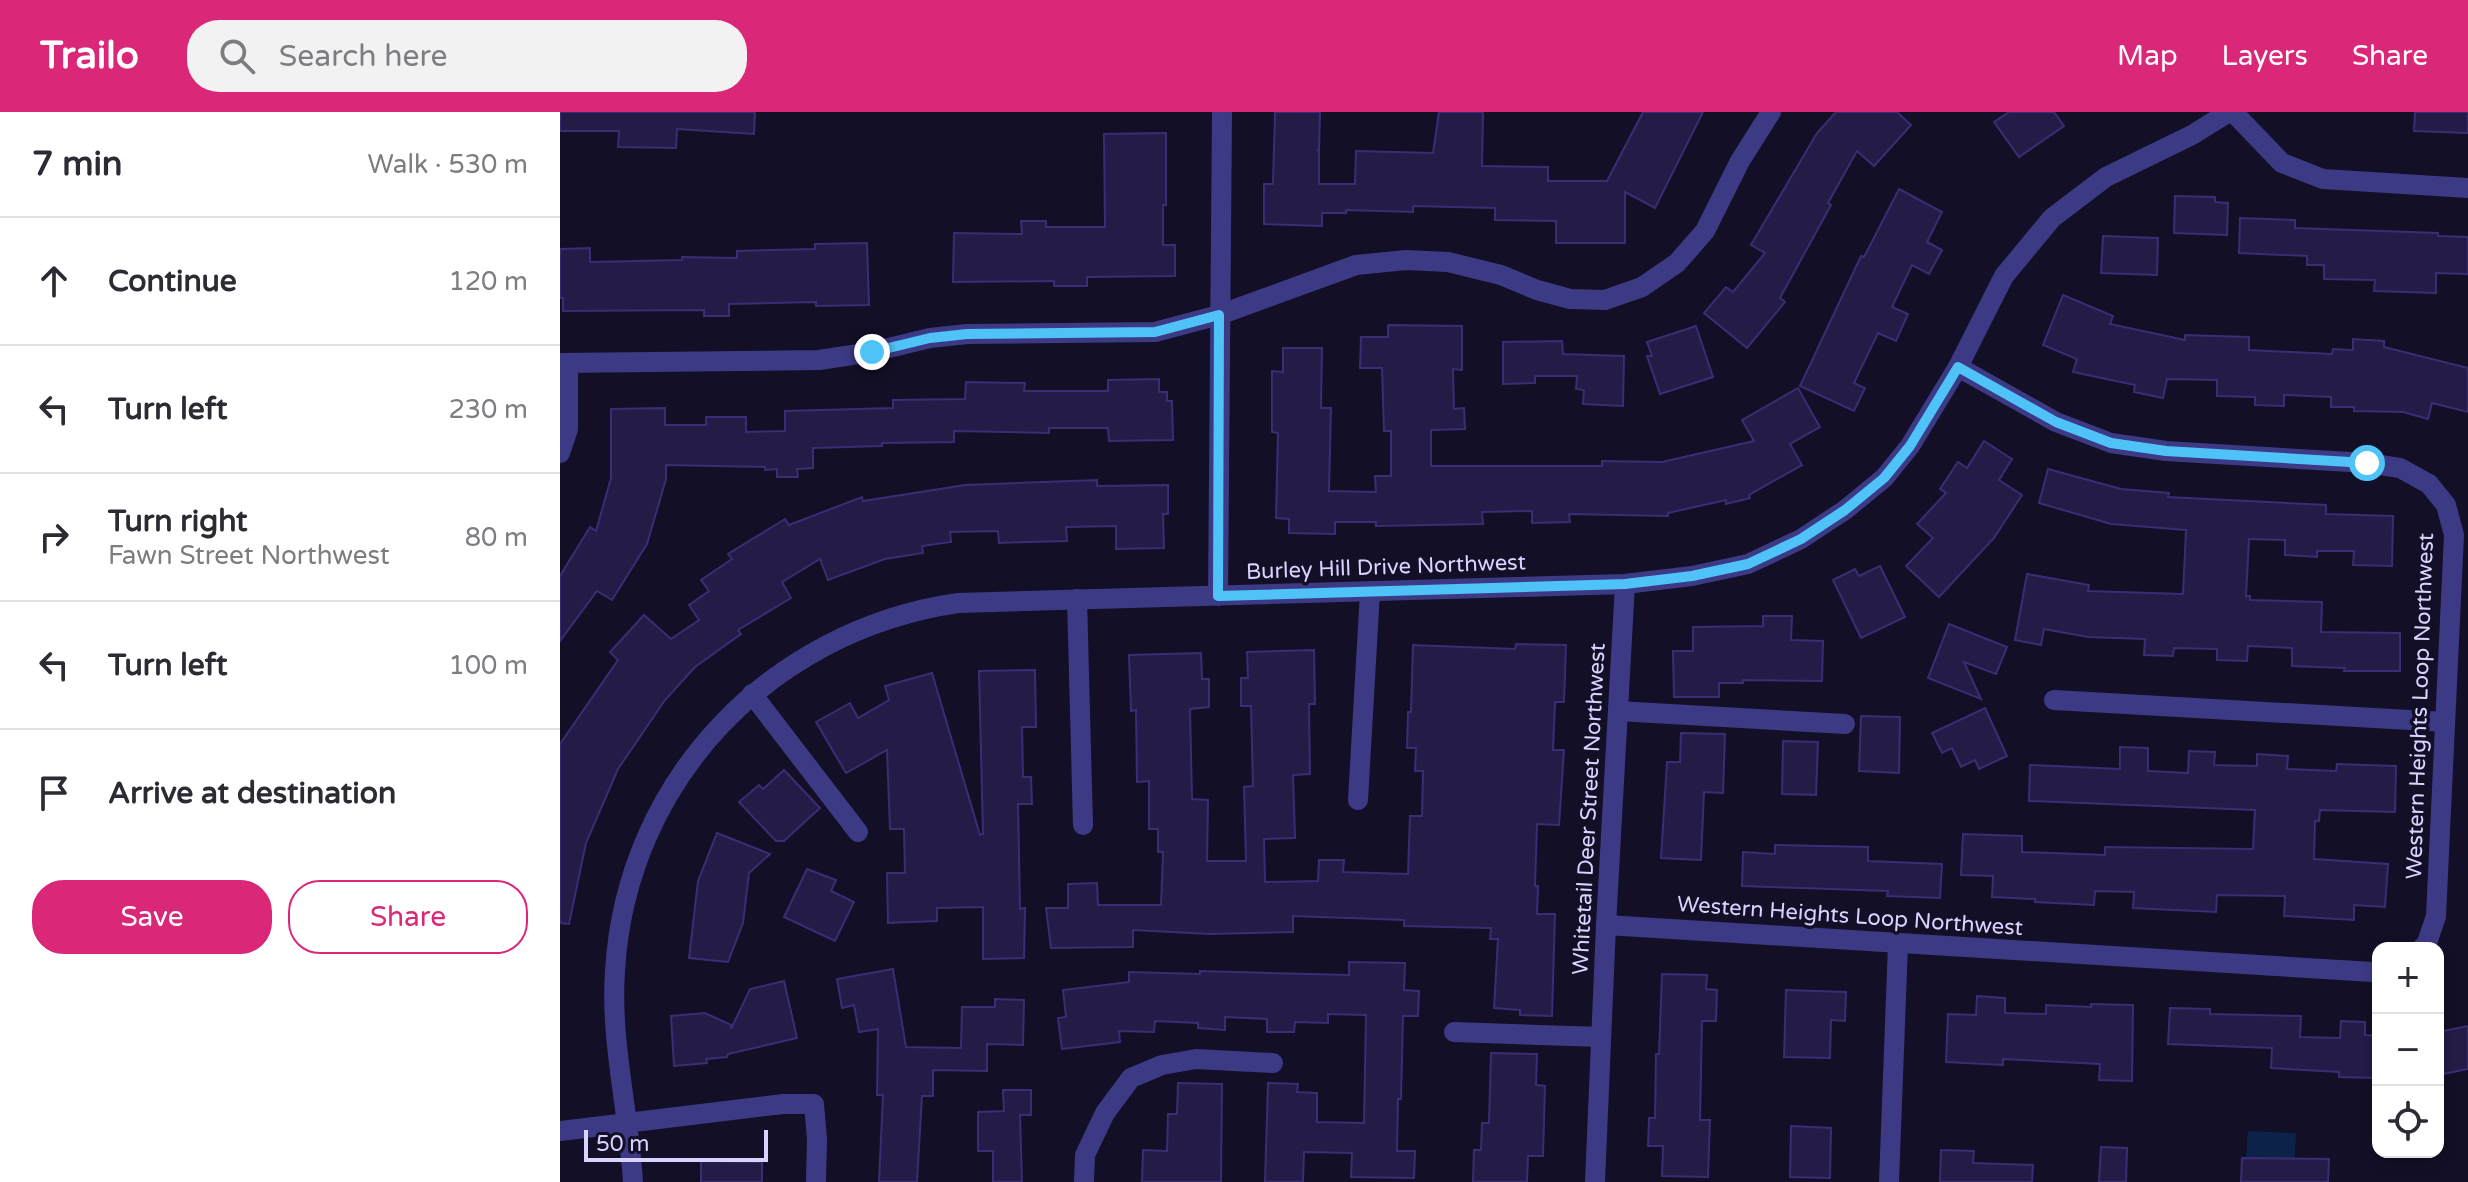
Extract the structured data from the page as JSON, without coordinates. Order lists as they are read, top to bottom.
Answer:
{
  "streets": {
    "street": ["Burley Hill Drive Northwest", "Western Heights Loop Northwest", "Whitetail Deer Street Northwest"]
  },
  "crossings": [
    ["Burley Hill Drive Northwest", "Western Heights Loop Northwest"],
    ["Burley Hill Drive Northwest", "Whitetail Deer Street Northwest"],
    ["Western Heights Loop Northwest", "Whitetail Deer Street Northwest"]
  ],
  "scale_bar": "50 m",
  "page": {
    "header": "Trailo",
    "search": "Search here",
    "nav": ["Map", "Layers", "Share"],
    "heading": ["7 min", "Walk · 530 m"],
    "list": [
      ["Continue", "120 m"],
      ["Turn left", "230 m"],
      ["Turn right", "Fawn Street Northwest", "80 m"],
      ["Turn left", "100 m"],
      "Arrive at destination"
    ],
    "buttons": ["Save", "Share"],
    "map_buttons": ["+", "−"],
    "scale": "50 m"
  }
}
